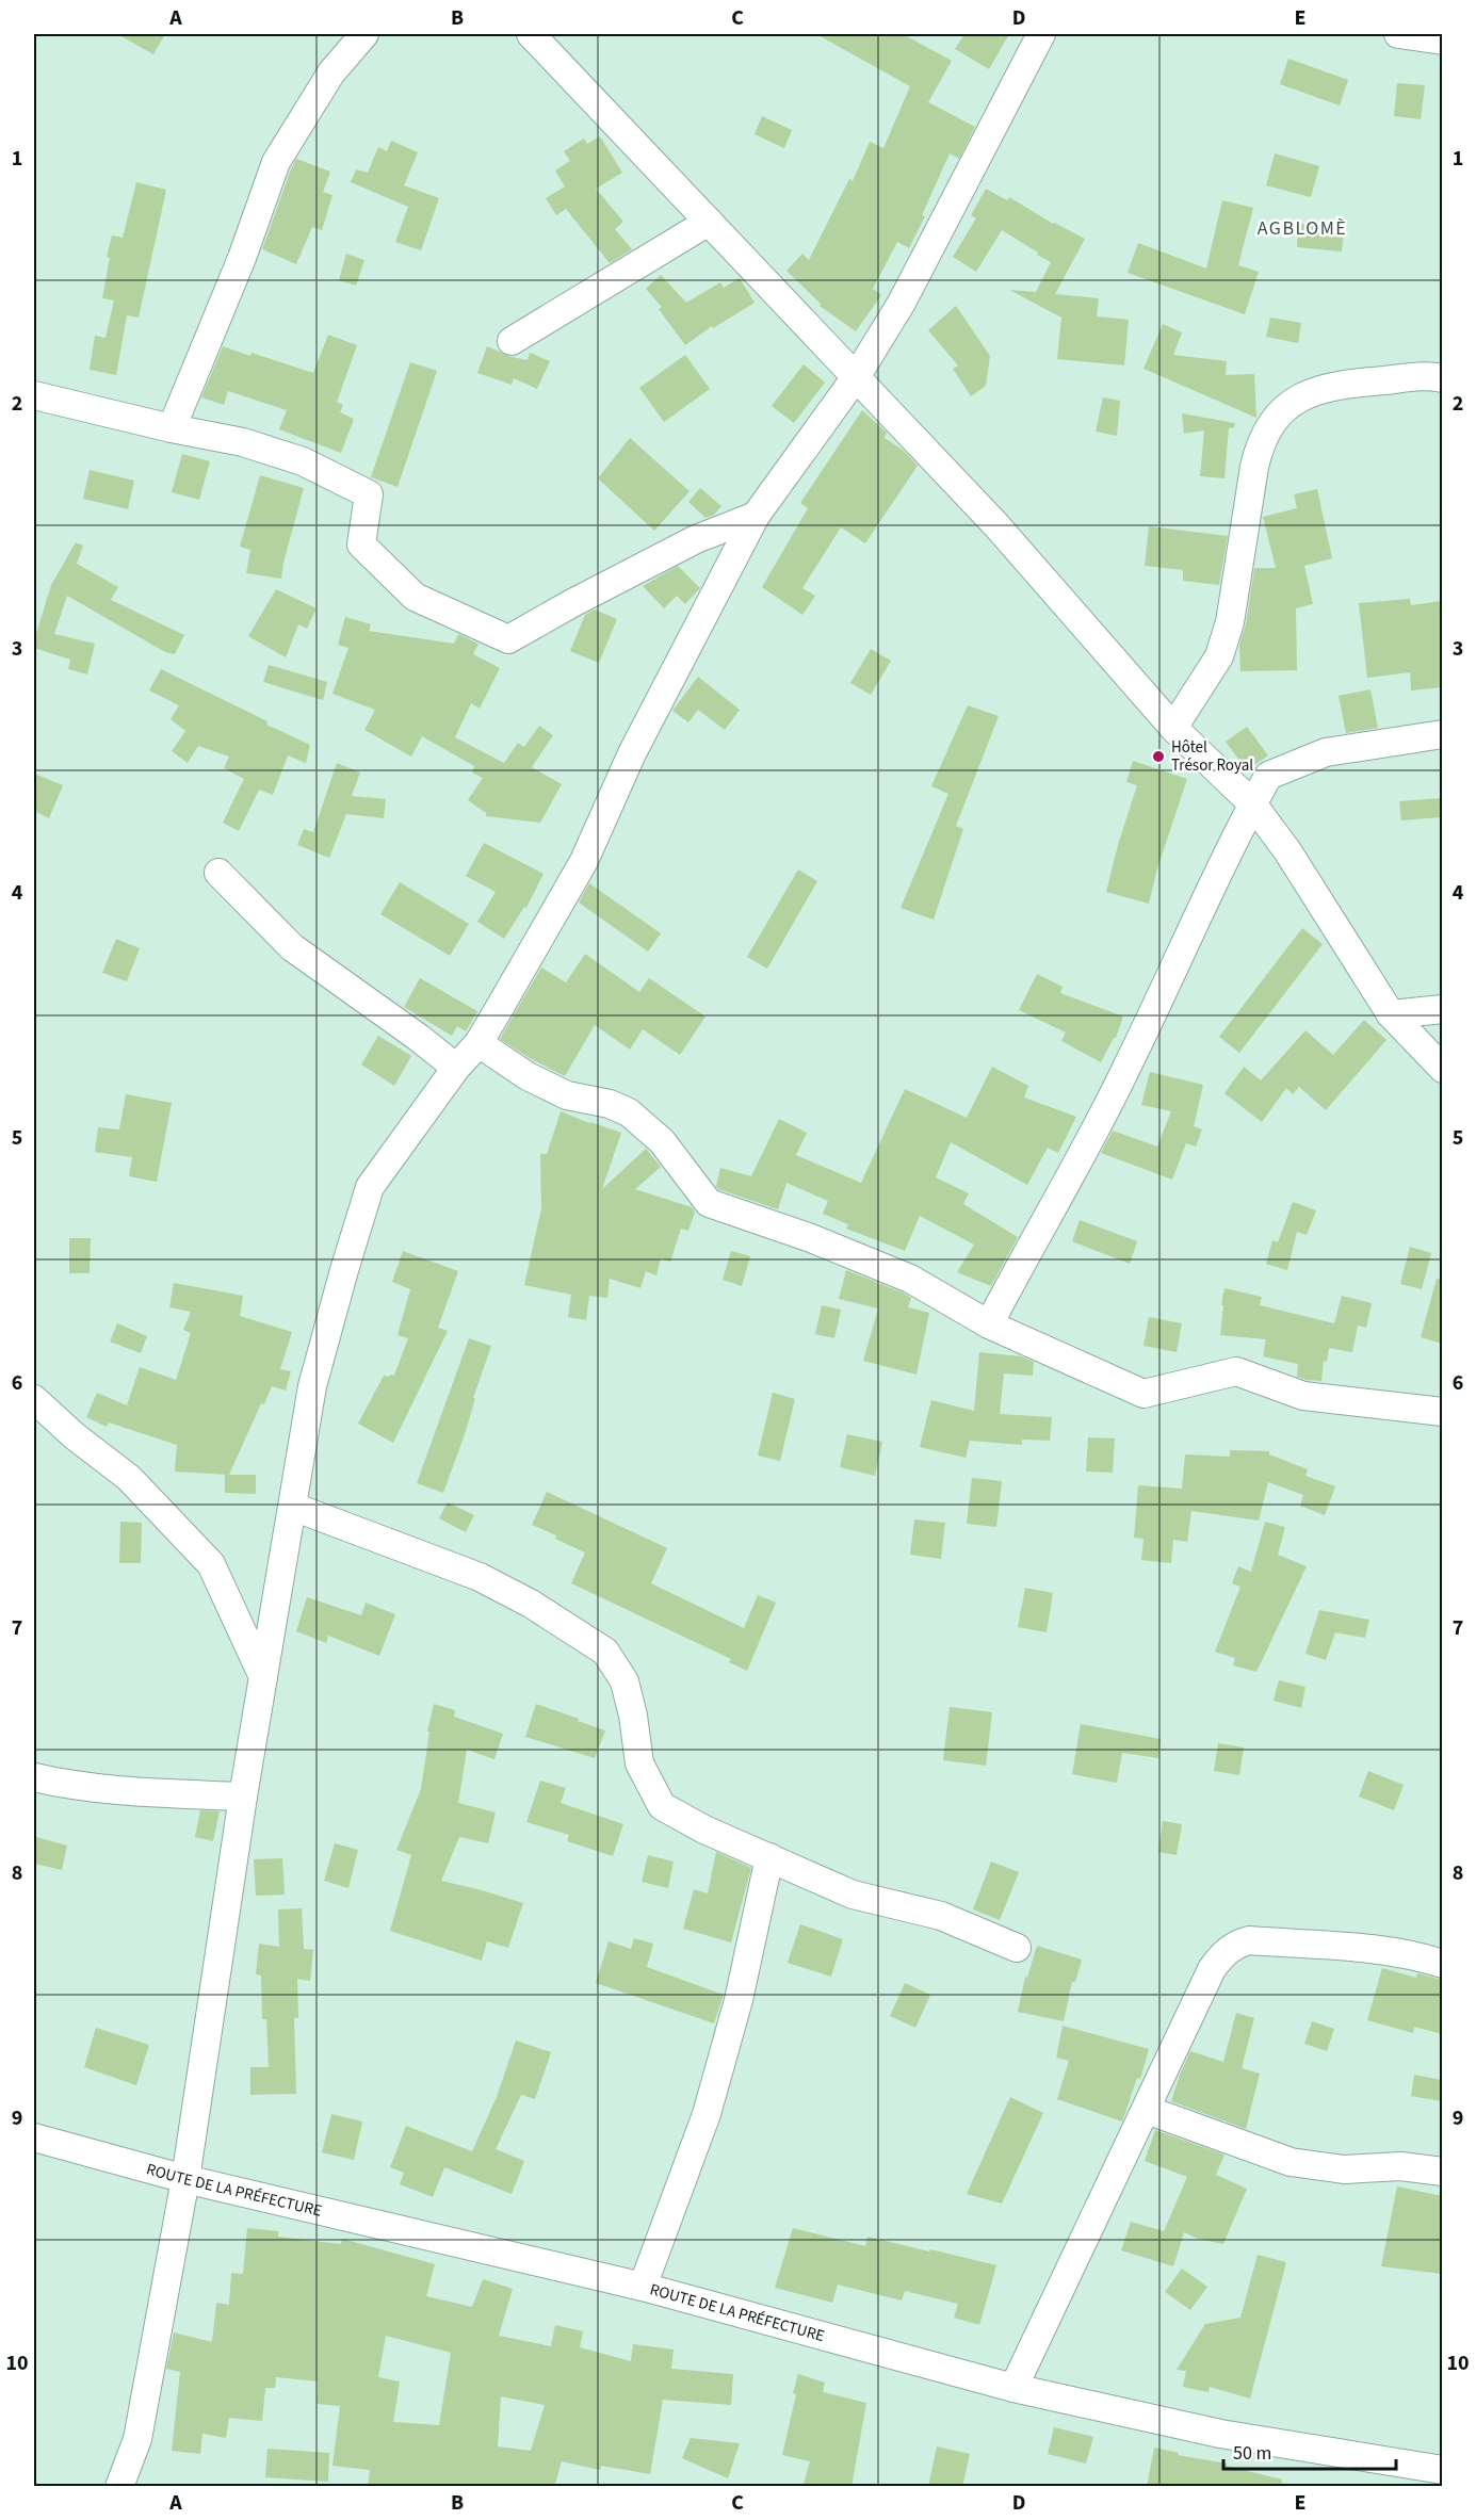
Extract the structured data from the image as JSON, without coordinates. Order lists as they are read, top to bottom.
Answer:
{
  "streets": {
    "street": ["ROUTE DE LA PRÉFECTURE"]
  },
  "districts": ["AGBLOMÈ"],
  "places": ["Hôtel Trésor Royal"],
  "scale_bar": "50 m",
  "grid": {
    "columns": [
      "A",
      "B",
      "C",
      "D",
      "E"
    ],
    "rows": [
      "1",
      "2",
      "3",
      "4",
      "5",
      "6",
      "7",
      "8",
      "9",
      "10"
    ]
  }
}
